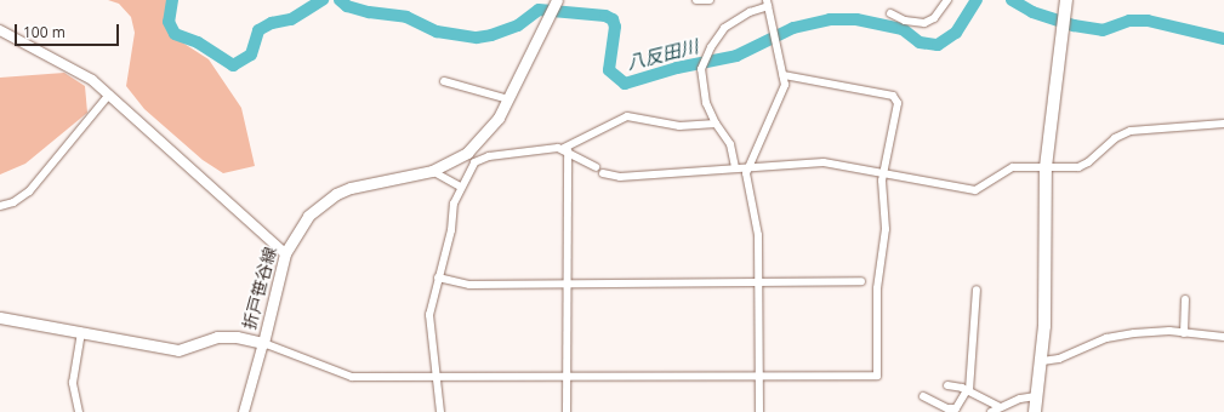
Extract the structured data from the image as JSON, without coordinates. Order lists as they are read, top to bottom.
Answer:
{
  "streets": {
    "main road": ["折戸笹谷線"]
  },
  "water": ["八反田川"],
  "scale_bar": "100 m"
}
